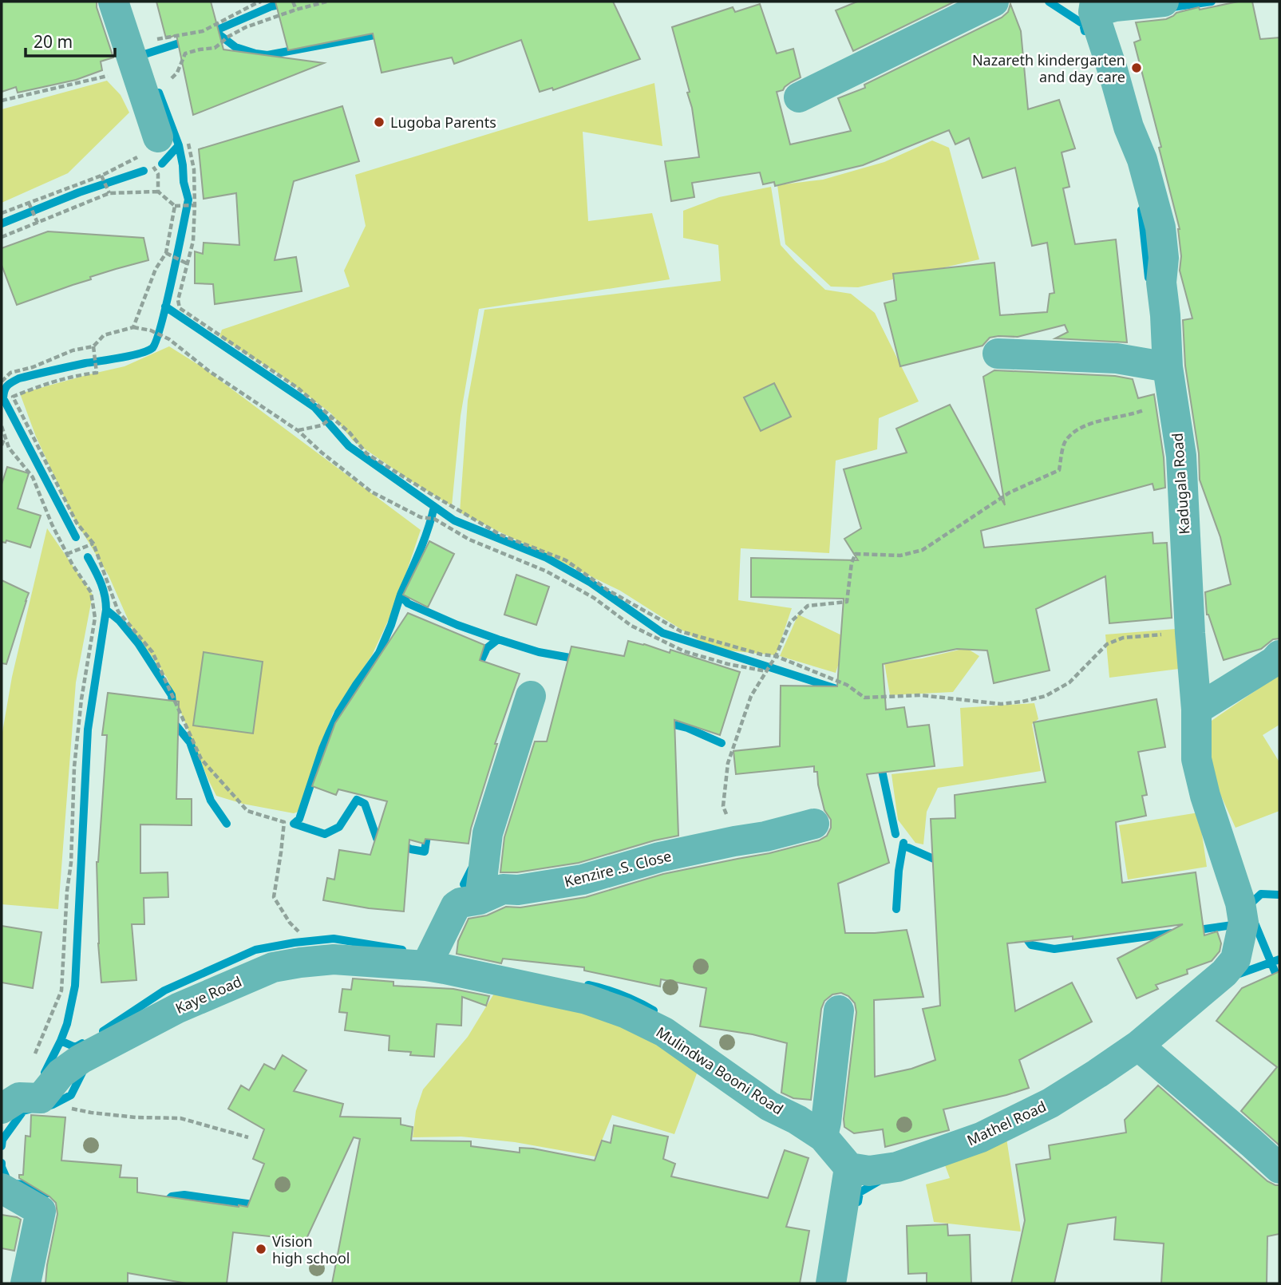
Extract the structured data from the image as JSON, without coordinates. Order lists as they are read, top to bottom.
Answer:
{
  "streets": {
    "street": [
      "Kadugala Road",
      "Kenzire .S. Close",
      "Kaye Road",
      "Mulindwa Booni Road",
      "Mathel Road"
    ]
  },
  "crossings": [
    ["Kadugala Road", "Mathel Road"],
    ["Kenzire .S. Close", "Kaye Road"],
    ["Kenzire .S. Close", "Mulindwa Booni Road"],
    ["Kaye Road", "Mulindwa Booni Road"],
    ["Mulindwa Booni Road", "Mathel Road"]
  ],
  "places": ["Nazareth kindergarten and day care", "Lugoba Parents", "Vision high school"],
  "scale_bar": "20 m"
}
